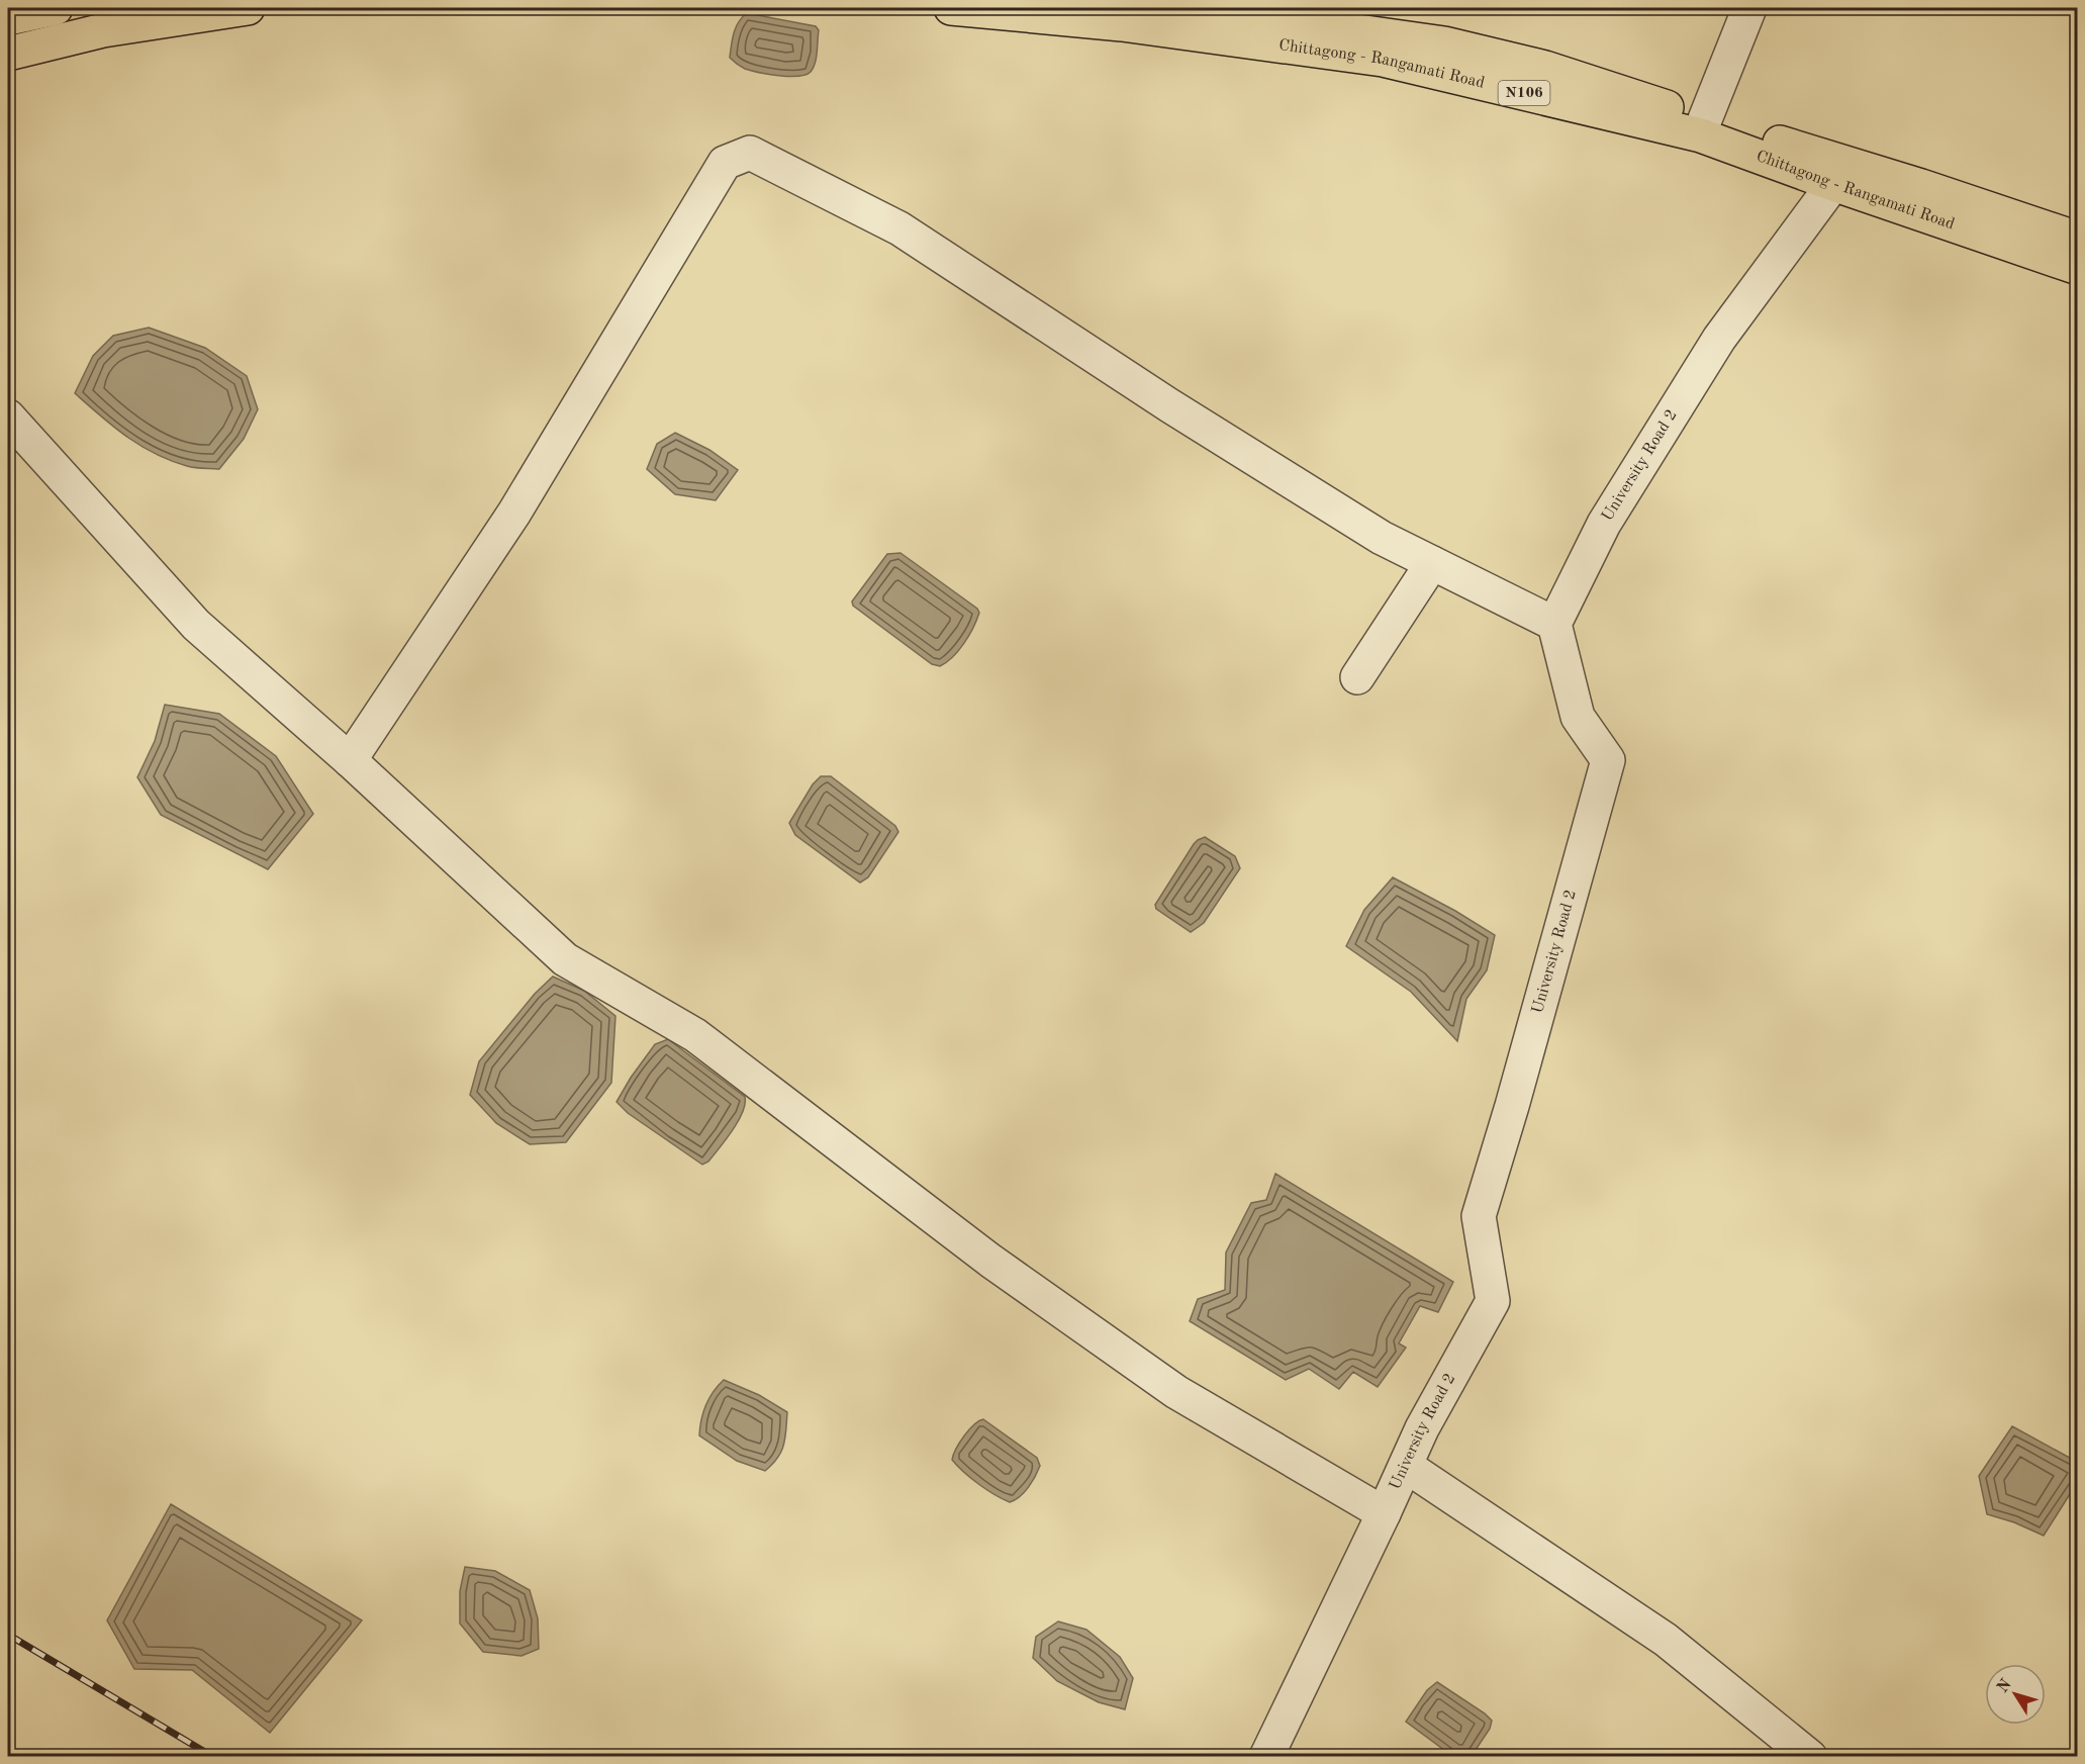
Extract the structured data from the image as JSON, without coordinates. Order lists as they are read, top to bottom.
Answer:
{
  "streets": {
    "highway": ["Chittagong - Rangamati Road", "N106"],
    "street": ["University Road 2"]
  },
  "crossings": [
    ["Chittagong - Rangamati Road", "University Road 2"]
  ],
  "north": "top left"
}
